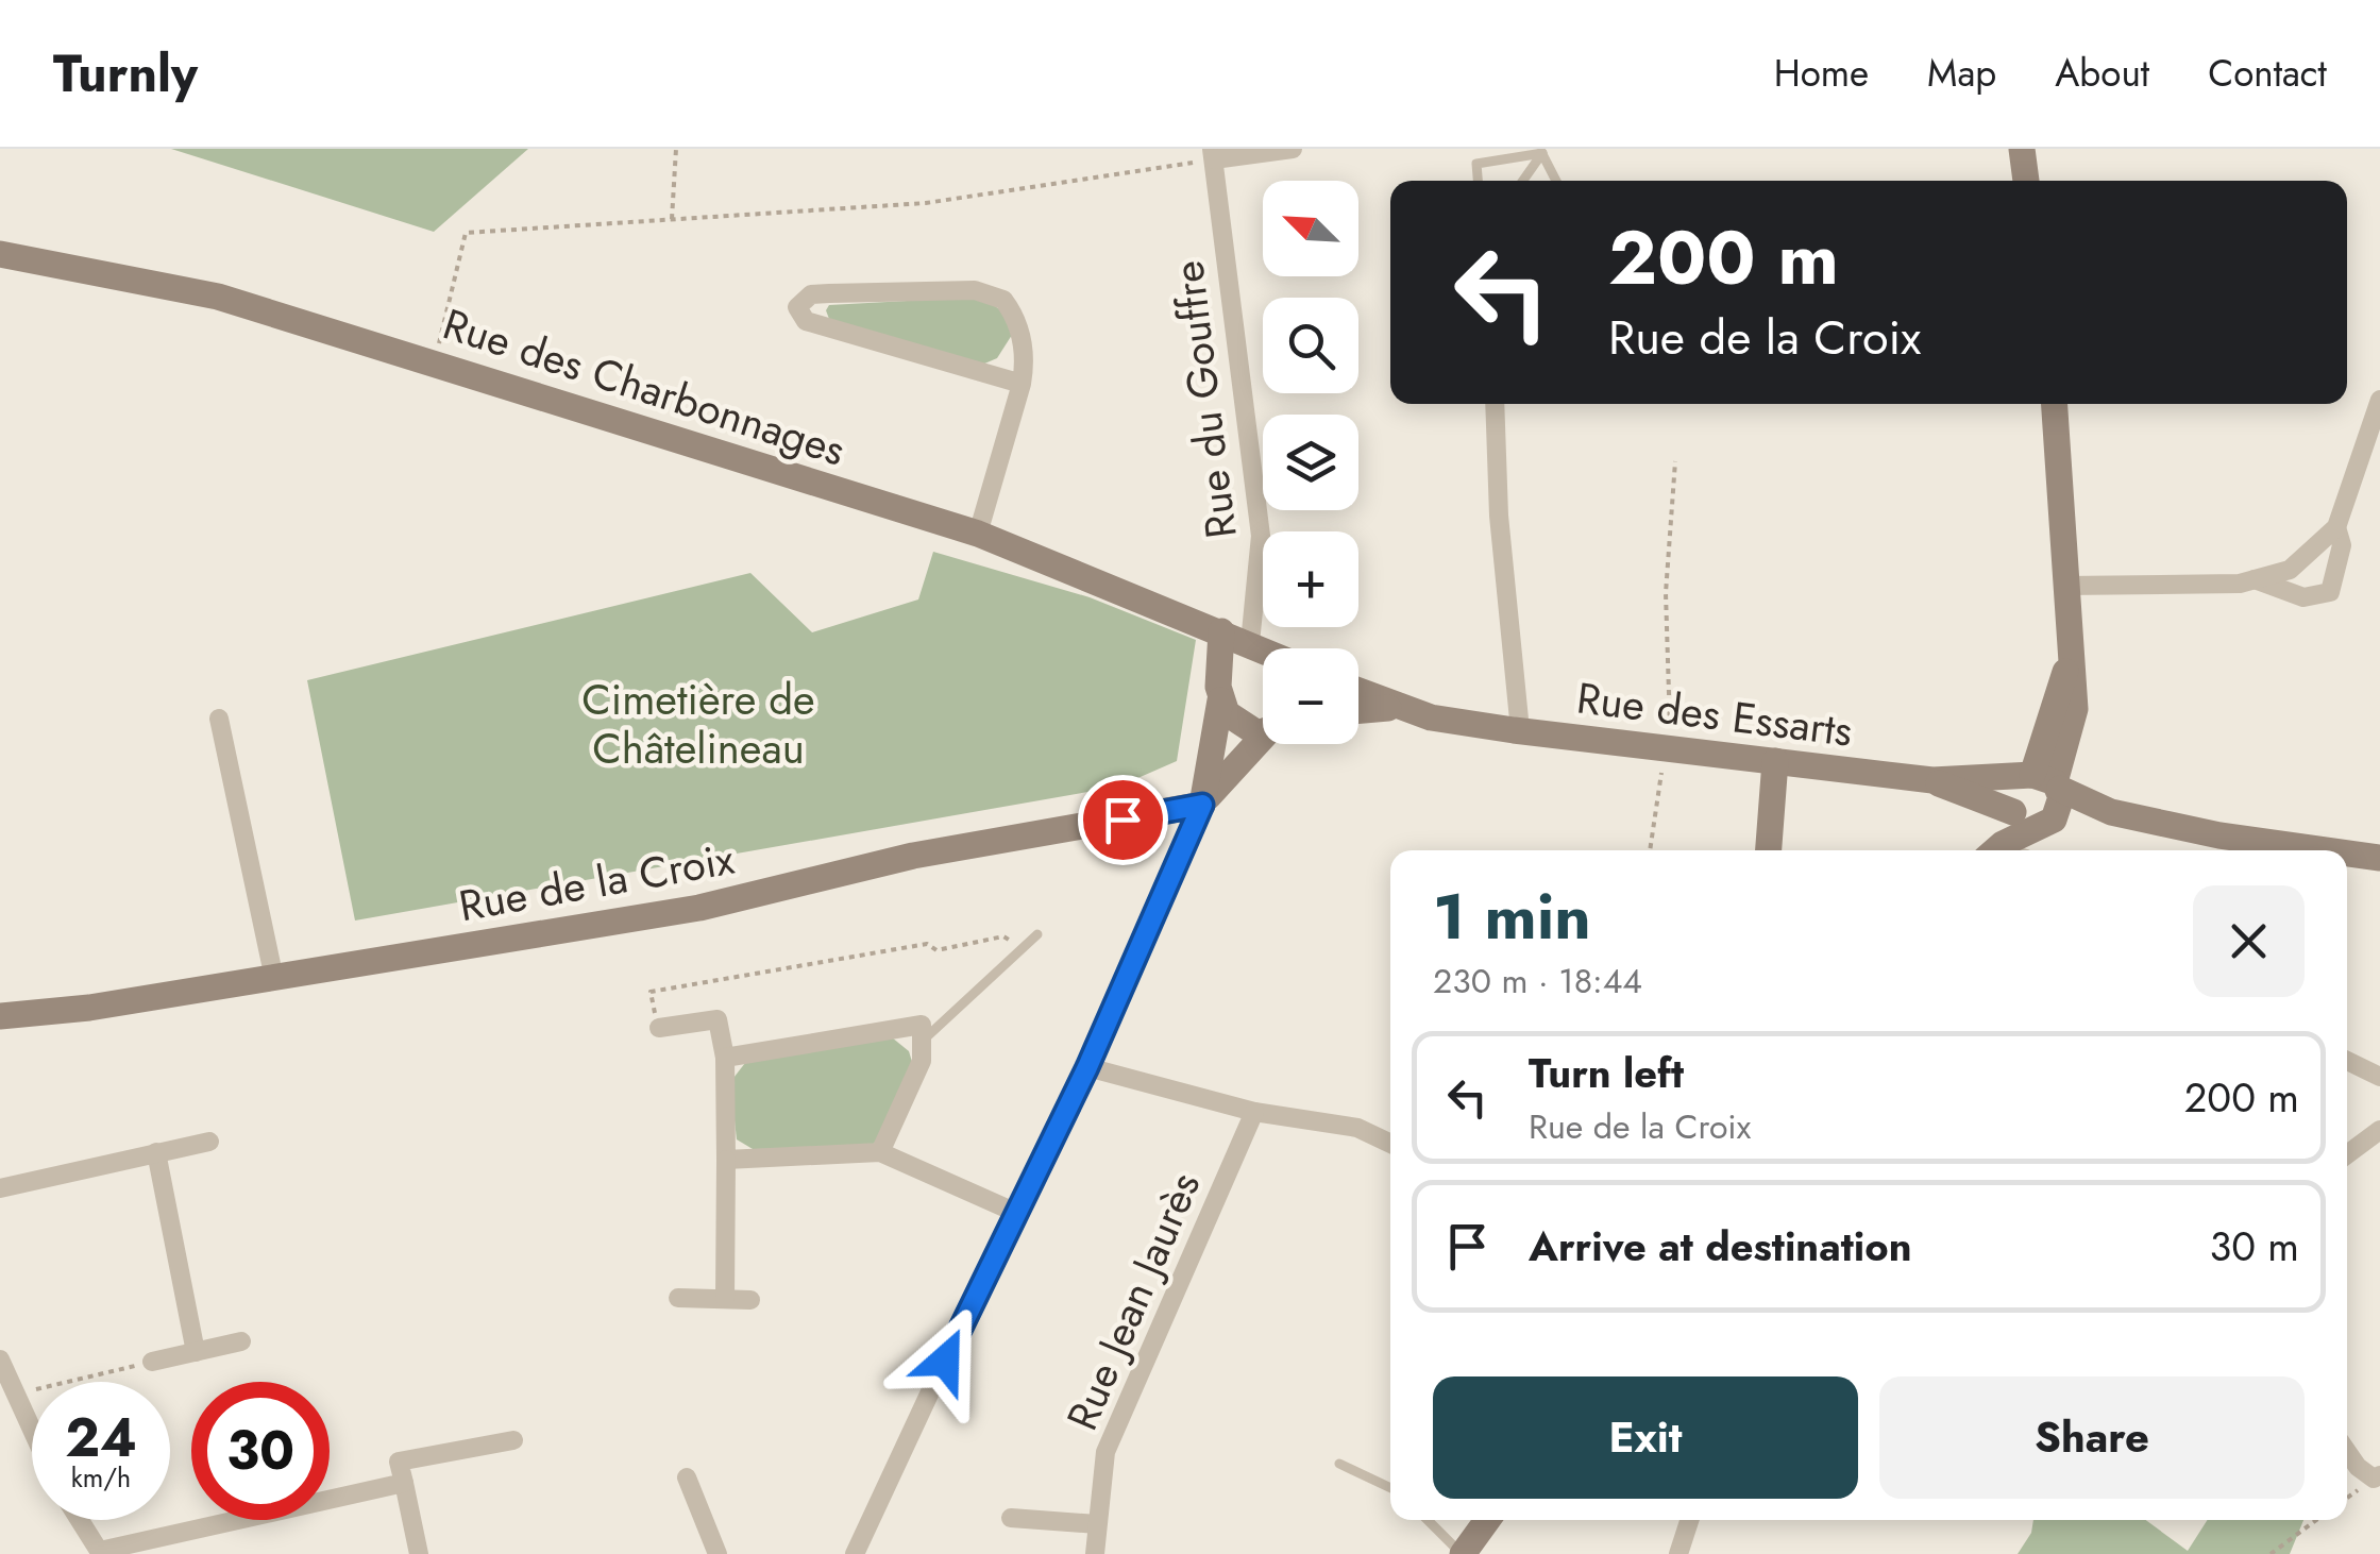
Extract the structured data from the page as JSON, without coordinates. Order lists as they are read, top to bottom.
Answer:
{
  "streets": {
    "street": [
      "Rue des Charbonnages",
      "Rue du Gouffre",
      "Rue des Essarts",
      "Rue de la Croix",
      "Rue Jean Jaurès"
    ]
  },
  "crossings": [
    ["Rue des Charbonnages", "Rue du Gouffre"]
  ],
  "parks": ["Cimetière de Châtelineau"],
  "north": "top left",
  "page": {
    "header": "Turnly",
    "nav": [
      "Home",
      "Map",
      "About",
      "Contact"
    ],
    "map_buttons": ["+", "−"],
    "turn": ["200 m", "Rue de la Croix"],
    "heading": ["1 min", "230 m · 18:44"],
    "list": [
      {
        "name": "Turn left",
        "note": "Rue de la Croix",
        "value": "200 m"
      },
      {
        "name": "Arrive at destination",
        "value": "30 m"
      }
    ],
    "buttons": ["Exit", "Share"],
    "speed": "24 km/h",
    "limit": "30"
  }
}
